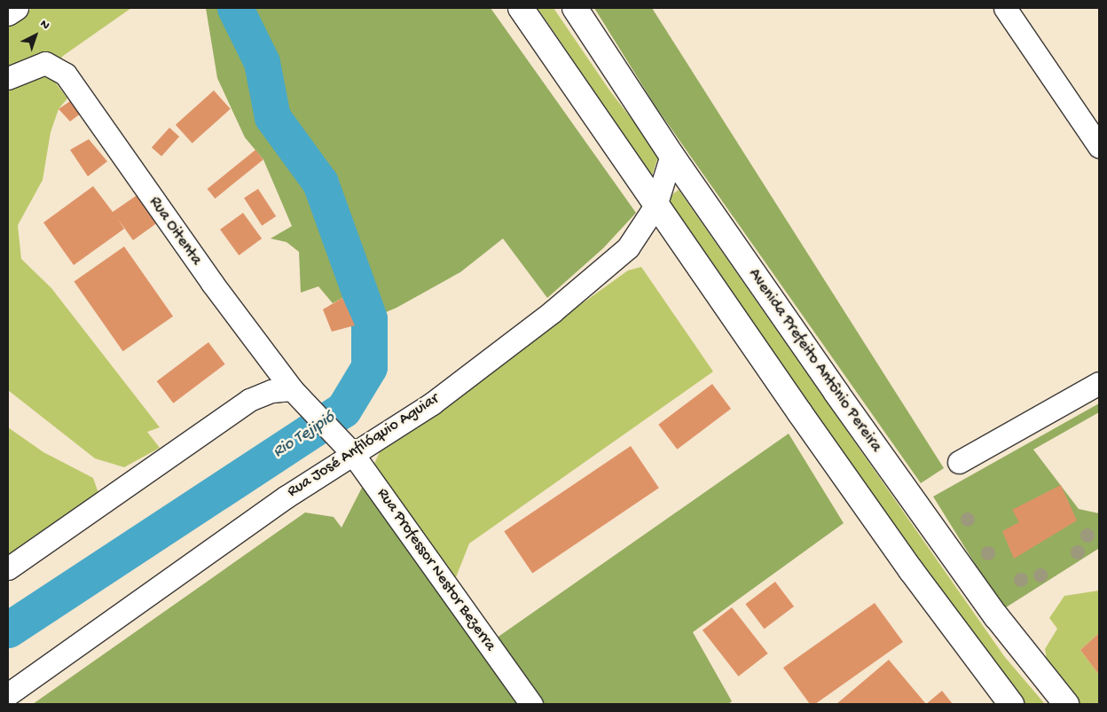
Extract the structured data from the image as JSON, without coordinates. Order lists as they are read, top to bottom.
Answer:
{
  "streets": {
    "main road": ["Avenida Prefeito Antônio Pereira"],
    "street": ["Rua Oitenta", "Rua José Anfilóquio Aguiar", "Rua Professor Nestor Bezerra"]
  },
  "crossings": [
    ["Rua Oitenta", "Rua Professor Nestor Bezerra"],
    ["Avenida Prefeito Antônio Pereira", "Rua José Anfilóquio Aguiar"],
    ["Rua José Anfilóquio Aguiar", "Rua Professor Nestor Bezerra"]
  ],
  "water": ["Rio Tejipió"],
  "north": "top right"
}
